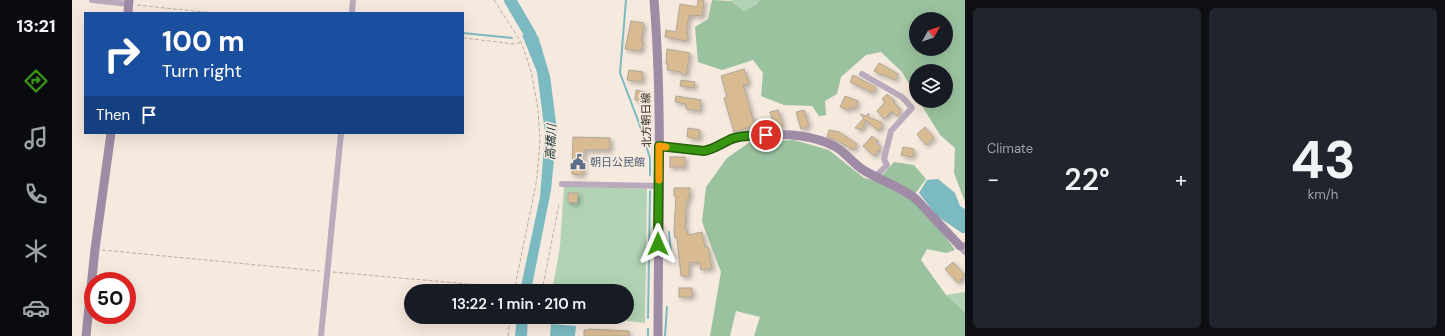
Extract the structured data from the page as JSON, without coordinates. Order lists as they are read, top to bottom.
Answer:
{
  "streets": {
    "street": ["北方朝日線"]
  },
  "water": ["高橋川"],
  "places": {
    "public building": ["朝日公民館"]
  },
  "north": "top right",
  "page": {
    "tabs": "13:21",
    "tile": [
      "Climate",
      ["43", "km/h"]
    ],
    "turn": ["100 m", "Turn right"],
    "then": "Then",
    "heat": ["−", "22°", "+"],
    "limit": "50",
    "trip": "13:22 · 1 min · 210 m"
  }
}
